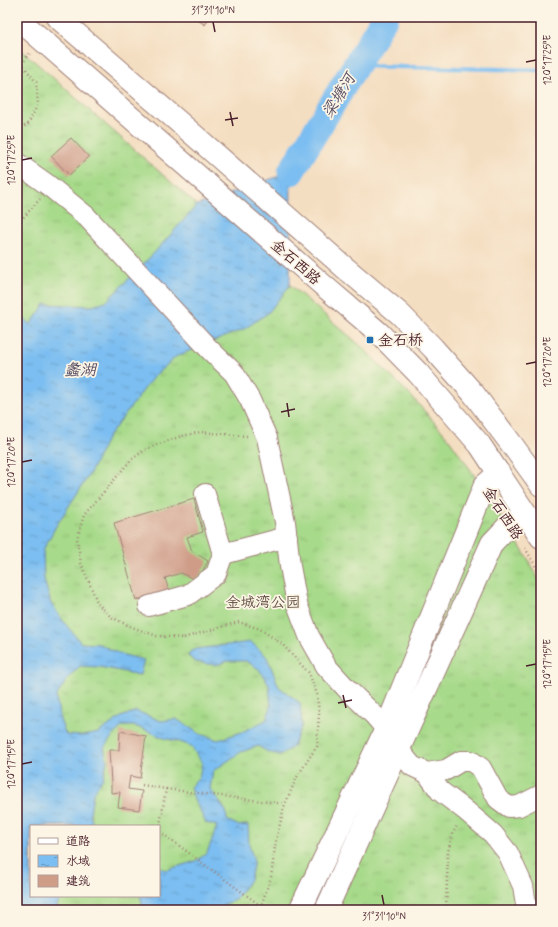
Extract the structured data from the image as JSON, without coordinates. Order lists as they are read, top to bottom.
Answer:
{
  "streets": {
    "main road": ["金石西路"]
  },
  "water": ["梁塘河", "蠡湖"],
  "parks": ["金城湾公园"],
  "places": {
    "transit": ["金石桥"]
  },
  "legend": ["道路", "水域", "建筑"],
  "coordinates": [
    "31°31'10\"N",
    "120°17'25\"E",
    "120°17'20\"E",
    "120°17'15\"E"
  ]
}
